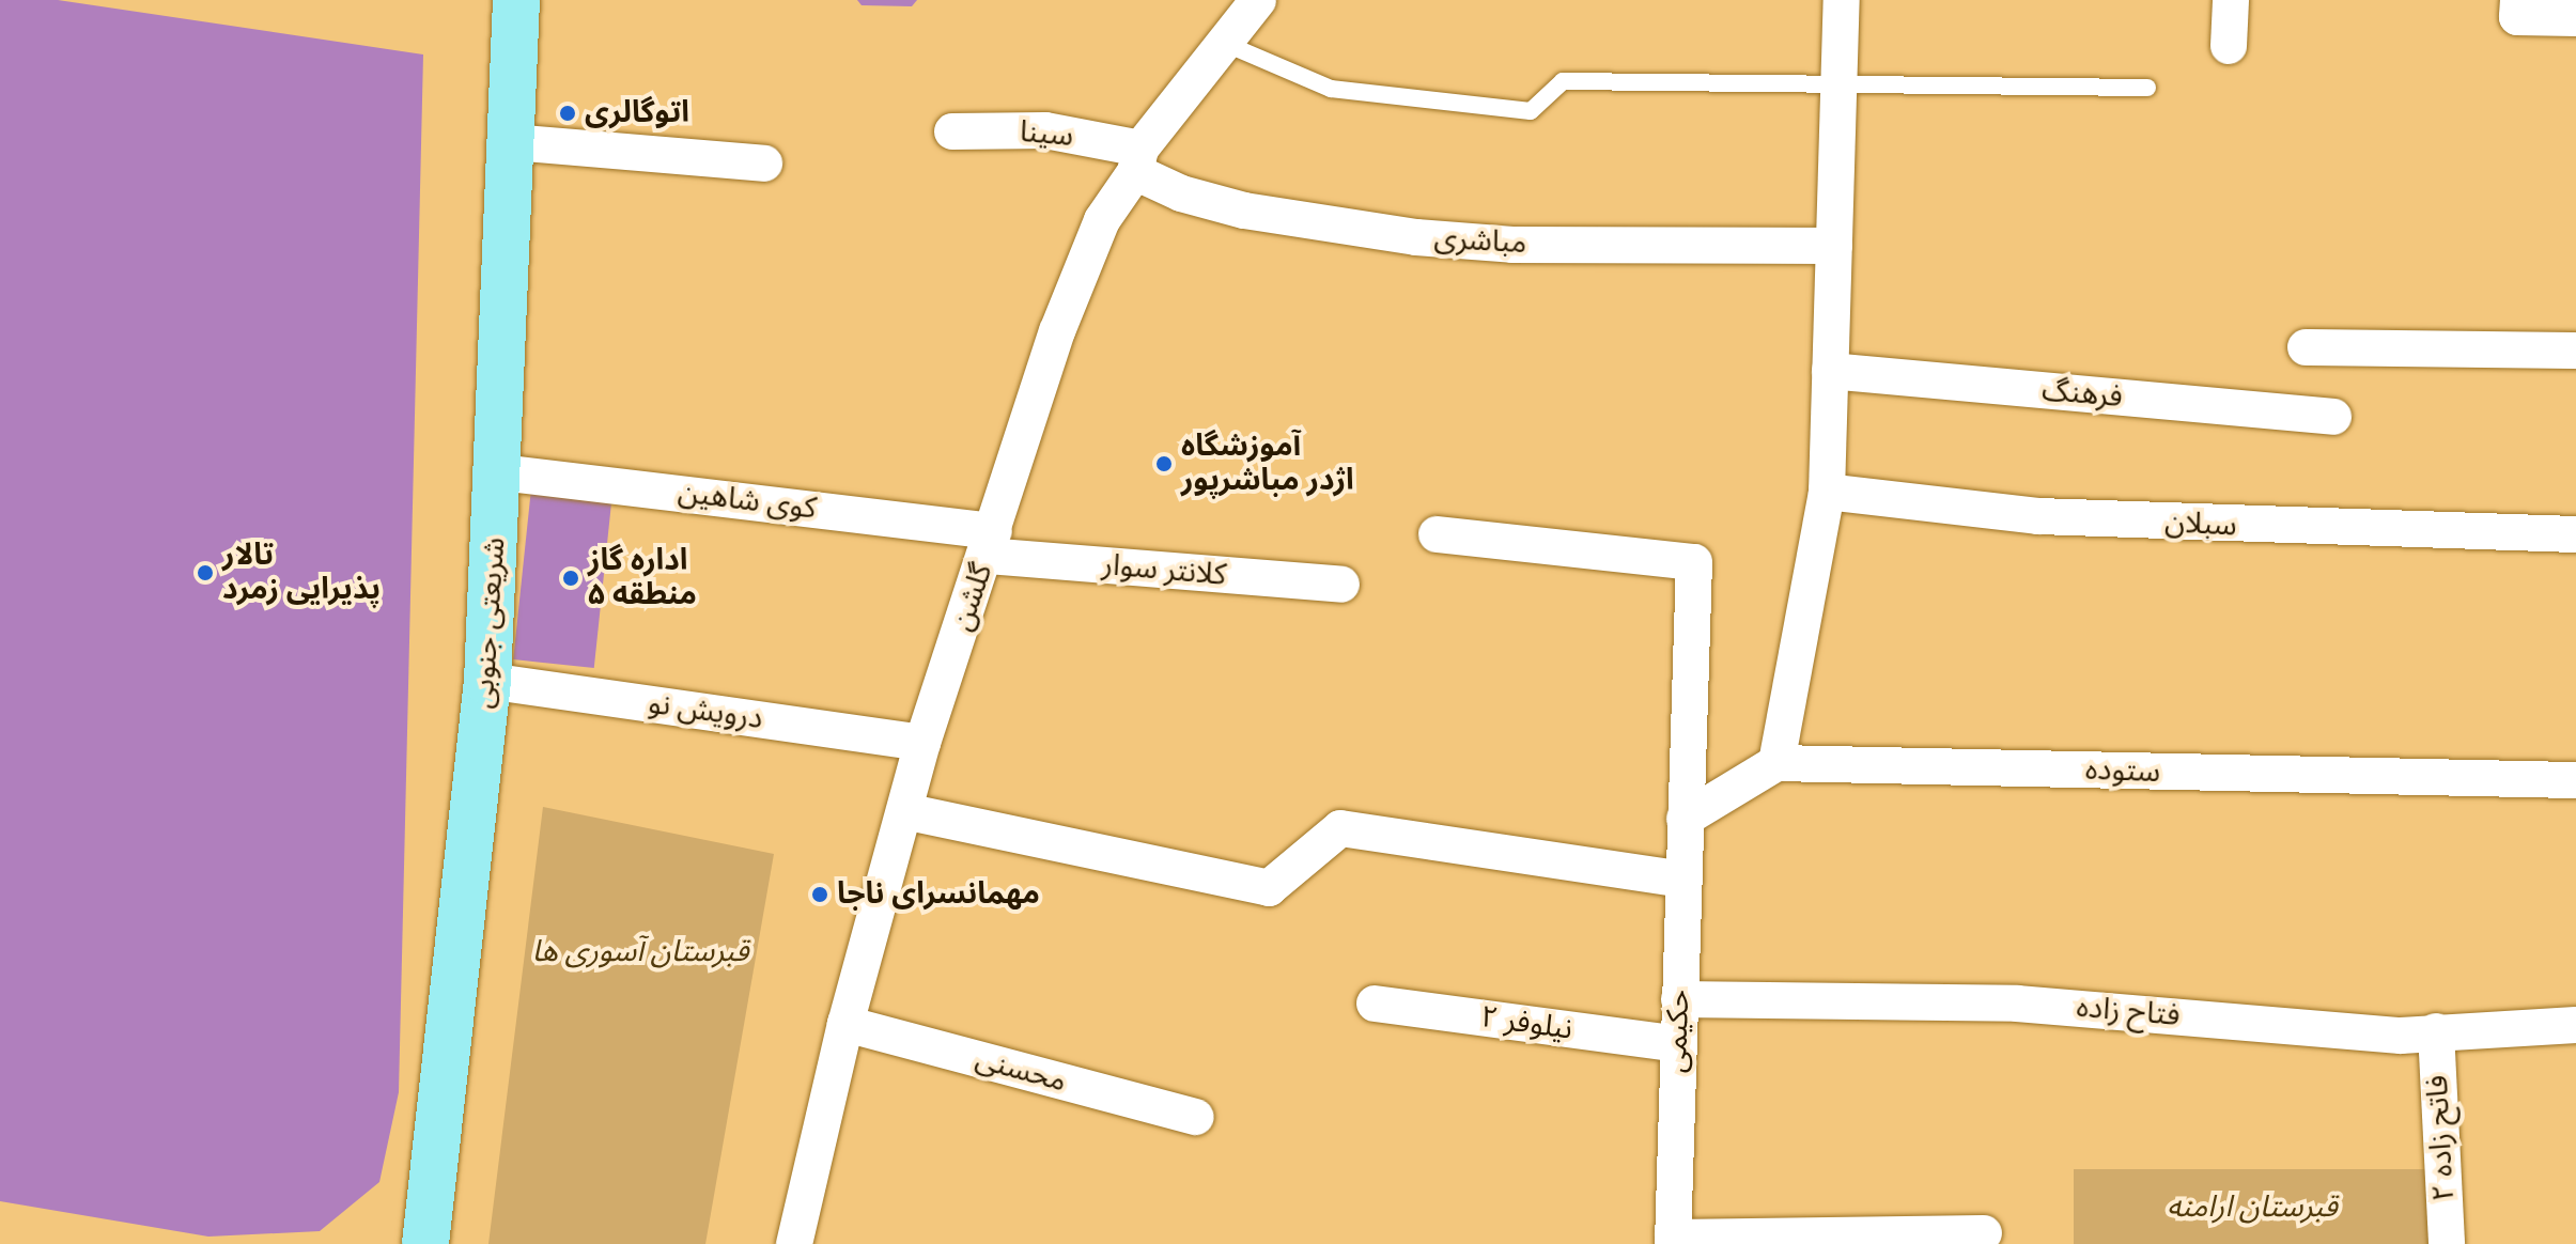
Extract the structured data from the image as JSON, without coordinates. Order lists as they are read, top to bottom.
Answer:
{
  "streets": {
    "main road": ["شریعتی جنوبی"],
    "street": [
      "سینا",
      "مباشری",
      "فرهنگ",
      "کوی شاهین",
      "سبلان",
      "کلانتر سوار",
      "گلشن",
      "درویش نو",
      "ستوده",
      "فتاح زاده",
      "نیلوفر ۲",
      "حکیمی",
      "محسنی",
      "فاتح زاده ۲"
    ]
  },
  "crossings": [
    ["سینا", "مباشری"],
    ["سینا", "گلشن"],
    ["مباشری", "گلشن"],
    ["کوی شاهین", "کلانتر سوار"],
    ["کوی شاهین", "گلشن"],
    ["کوی شاهین", "شریعتی جنوبی"],
    ["کلانتر سوار", "گلشن"],
    ["گلشن", "درویش نو"],
    ["گلشن", "محسنی"],
    ["شریعتی جنوبی", "درویش نو"],
    ["فتاح زاده", "حکیمی"],
    ["فتاح زاده", "فاتح زاده ۲"],
    ["نیلوفر ۲", "حکیمی"]
  ],
  "parks": ["قبرستان آسوری ها", "قبرستان ارامنه"],
  "places": [
    "اتوگالری",
    "آموزشگاه اژدر مباشرپور",
    "تالار پذیرایی زمرد",
    "اداره گاز منطقه ۵",
    "مهمانسرای ناجا"
  ]
}
